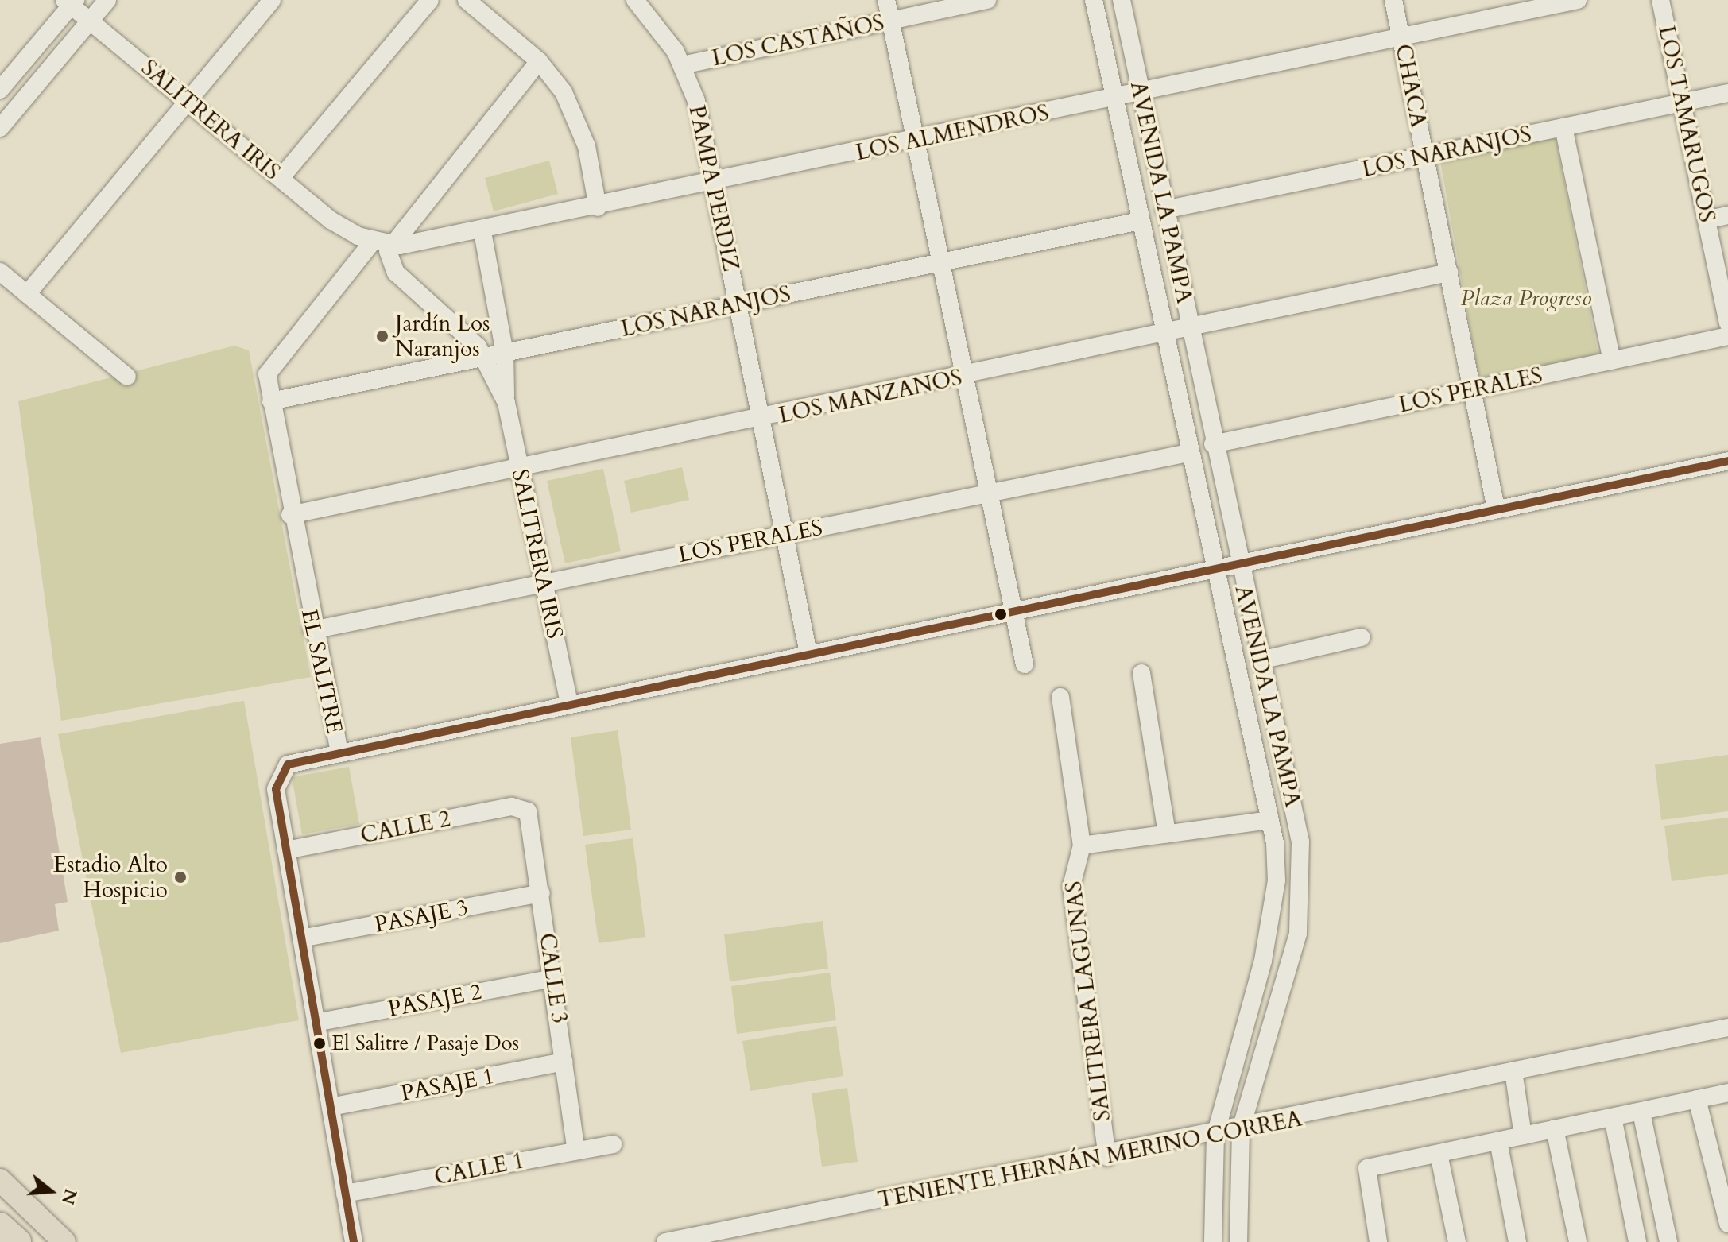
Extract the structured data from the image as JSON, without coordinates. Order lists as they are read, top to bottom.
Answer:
{
  "streets": {
    "street": [
      "LOS CASTAÑOS",
      "CHACA",
      "SALITRERA IRIS",
      "LOS TAMARUGOS",
      "LOS ALMENDROS",
      "LOS NARANJOS",
      "PAMPA PERDIZ",
      "AVENIDA LA PAMPA",
      "LOS PERALES",
      "LOS MANZANOS",
      "EL SALITRE",
      "CALLE 2",
      "PASAJE 3",
      "CALLE 3",
      "PASAJE 2",
      "SALITRERA LAGUNAS",
      "PASAJE 1",
      "TENIENTE HERNÁN MERINO CORREA",
      "CALLE 1"
    ]
  },
  "crossings": [
    ["LOS CASTAÑOS", "PAMPA PERDIZ"],
    ["CHACA", "LOS ALMENDROS"],
    ["CHACA", "LOS NARANJOS"],
    ["CHACA", "LOS PERALES"],
    ["CHACA", "LOS MANZANOS"],
    ["SALITRERA IRIS", "LOS ALMENDROS"],
    ["SALITRERA IRIS", "LOS NARANJOS"],
    ["SALITRERA IRIS", "LOS PERALES"],
    ["SALITRERA IRIS", "LOS MANZANOS"],
    ["SALITRERA IRIS", "EL SALITRE"],
    ["LOS TAMARUGOS", "LOS NARANJOS"],
    ["LOS ALMENDROS", "PAMPA PERDIZ"],
    ["LOS ALMENDROS", "AVENIDA LA PAMPA"],
    ["LOS ALMENDROS", "EL SALITRE"],
    ["LOS NARANJOS", "PAMPA PERDIZ"],
    ["LOS NARANJOS", "AVENIDA LA PAMPA"],
    ["LOS NARANJOS", "EL SALITRE"],
    ["PAMPA PERDIZ", "LOS PERALES"],
    ["PAMPA PERDIZ", "LOS MANZANOS"],
    ["AVENIDA LA PAMPA", "LOS PERALES"],
    ["AVENIDA LA PAMPA", "LOS MANZANOS"],
    ["AVENIDA LA PAMPA", "TENIENTE HERNÁN MERINO CORREA"],
    ["LOS PERALES", "EL SALITRE"],
    ["LOS MANZANOS", "EL SALITRE"],
    ["EL SALITRE", "CALLE 2"],
    ["EL SALITRE", "PASAJE 3"],
    ["EL SALITRE", "PASAJE 2"],
    ["EL SALITRE", "PASAJE 1"],
    ["EL SALITRE", "CALLE 1"],
    ["CALLE 2", "CALLE 3"],
    ["PASAJE 3", "CALLE 3"],
    ["CALLE 3", "PASAJE 2"],
    ["CALLE 3", "PASAJE 1"],
    ["CALLE 3", "CALLE 1"],
    ["SALITRERA LAGUNAS", "TENIENTE HERNÁN MERINO CORREA"]
  ],
  "parks": ["Plaza Progreso"],
  "places": ["Jardín Los Naranjos", "Estadio Alto Hospicio", "El Salitre / Pasaje Dos"],
  "north": "right"
}
